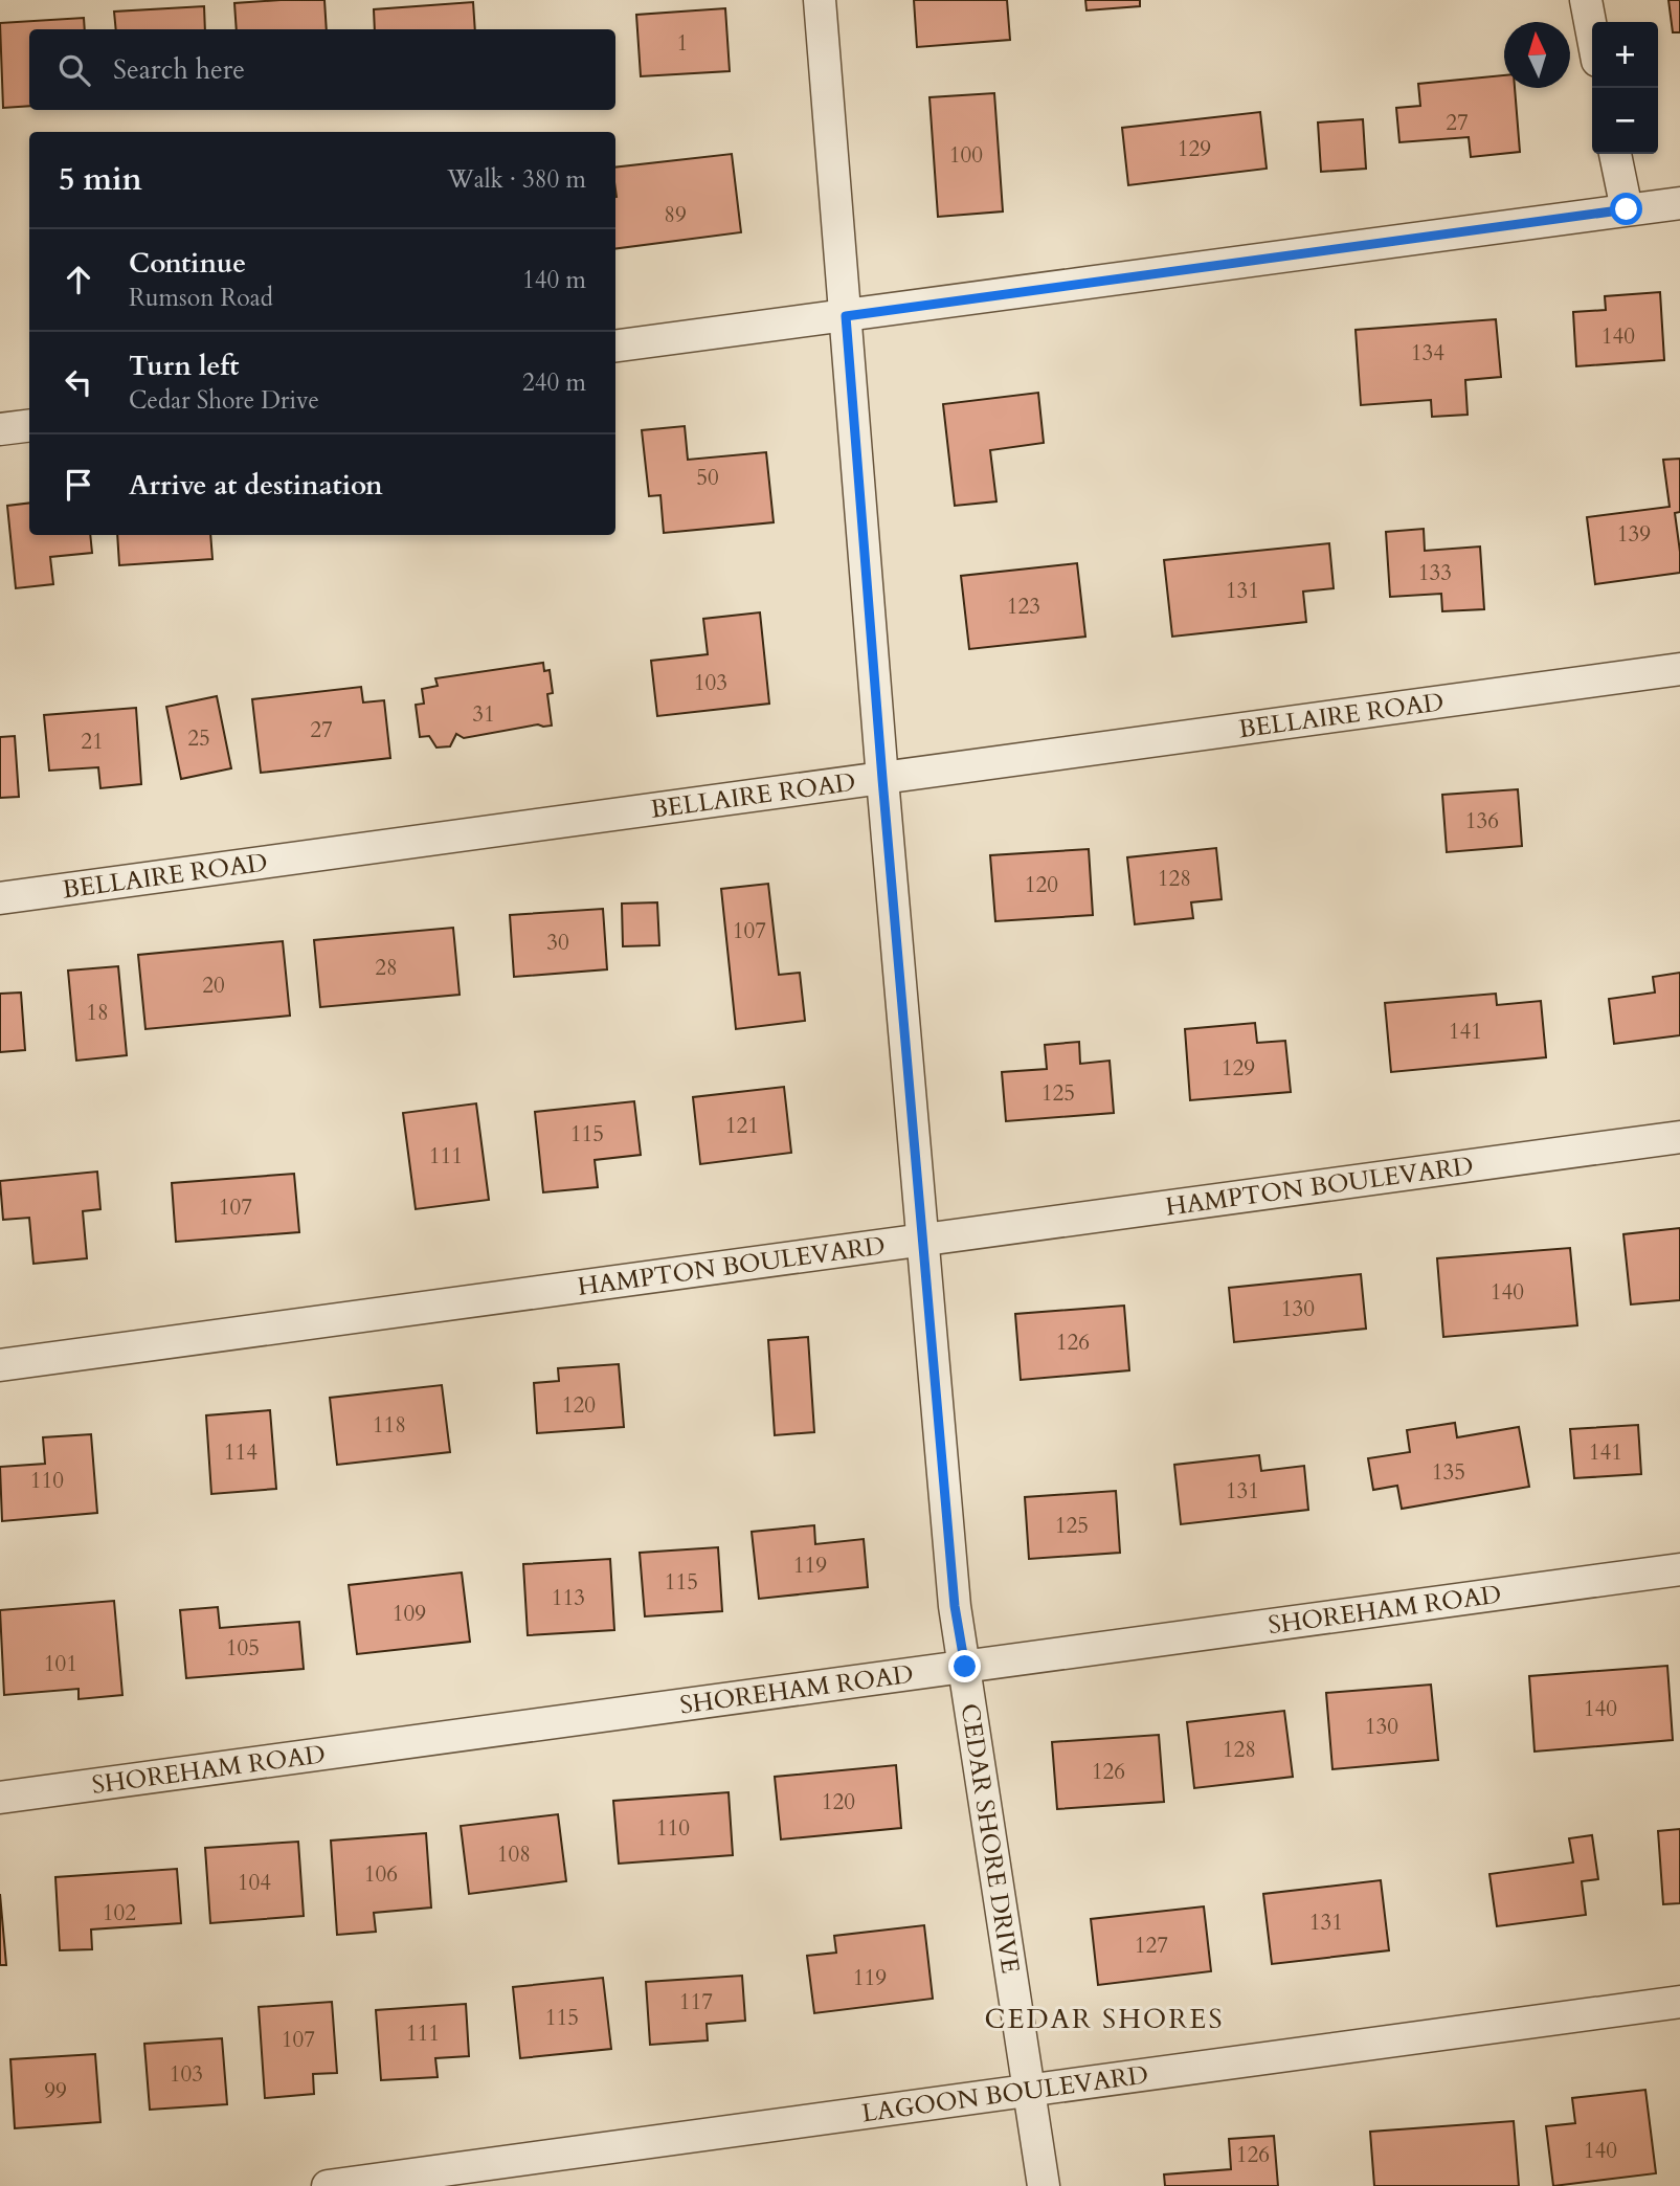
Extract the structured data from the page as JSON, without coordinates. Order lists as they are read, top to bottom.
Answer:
{
  "streets": {
    "street": [
      "BELLAIRE ROAD",
      "HAMPTON BOULEVARD",
      "SHOREHAM ROAD",
      "CEDAR SHORE DRIVE",
      "LAGOON BOULEVARD"
    ]
  },
  "crossings": [
    ["BELLAIRE ROAD", "CEDAR SHORE DRIVE"],
    ["HAMPTON BOULEVARD", "CEDAR SHORE DRIVE"],
    ["SHOREHAM ROAD", "CEDAR SHORE DRIVE"],
    ["CEDAR SHORE DRIVE", "LAGOON BOULEVARD"]
  ],
  "districts": ["CEDAR SHORES"],
  "house_numbers": [
    "1",
    "27",
    "129",
    "100",
    "89",
    "140",
    "134",
    "50",
    "139",
    "133",
    "131",
    "123",
    "103",
    "31",
    "27",
    "25",
    "21",
    "136",
    "128",
    "120",
    "107",
    "30",
    "28",
    "20",
    "18",
    "141",
    "129",
    "125",
    "121",
    "115",
    "111",
    "107",
    "140",
    "130",
    "126",
    "120",
    "118",
    "114",
    "141",
    "135",
    "110",
    "131",
    "125",
    "119",
    "115",
    "113",
    "109",
    "105",
    "101",
    "140",
    "130",
    "128",
    "126",
    "120",
    "110",
    "108",
    "106",
    "104",
    "102",
    "131",
    "127",
    "119",
    "117",
    "115",
    "111",
    "107",
    "103",
    "99",
    "140",
    "126"
  ],
  "north": "top",
  "page": {
    "map_buttons": ["+", "−"],
    "search": "Search here",
    "heading": ["5 min", "Walk · 380 m"],
    "list": [
      ["Continue", "Rumson Road", "140 m"],
      ["Turn left", "Cedar Shore Drive", "240 m"],
      "Arrive at destination"
    ]
  }
}
